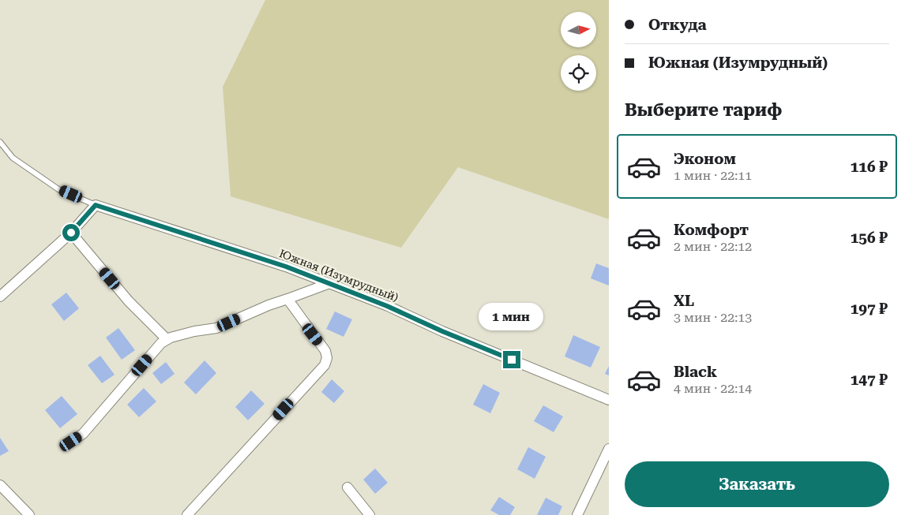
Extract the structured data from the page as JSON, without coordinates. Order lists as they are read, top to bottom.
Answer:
{
  "streets": {
    "street": ["Южная (Изумрудный)"]
  },
  "north": "right",
  "page": {
    "banner": ["Откуда", "Южная (Изумрудный)"],
    "heading": "Выберите тариф",
    "list": [
      {
        "name": "Эконом",
        "note": "1 мин · 22:11",
        "value": "116 ₽"
      },
      {
        "name": "Комфорт",
        "note": "2 мин · 22:12",
        "value": "156 ₽"
      },
      {
        "name": "XL",
        "note": "3 мин · 22:13",
        "value": "197 ₽"
      },
      {
        "name": "Black",
        "note": "4 мин · 22:14",
        "value": "147 ₽"
      }
    ],
    "bubble": "1 мин",
    "buttons": "Заказать"
  }
}
